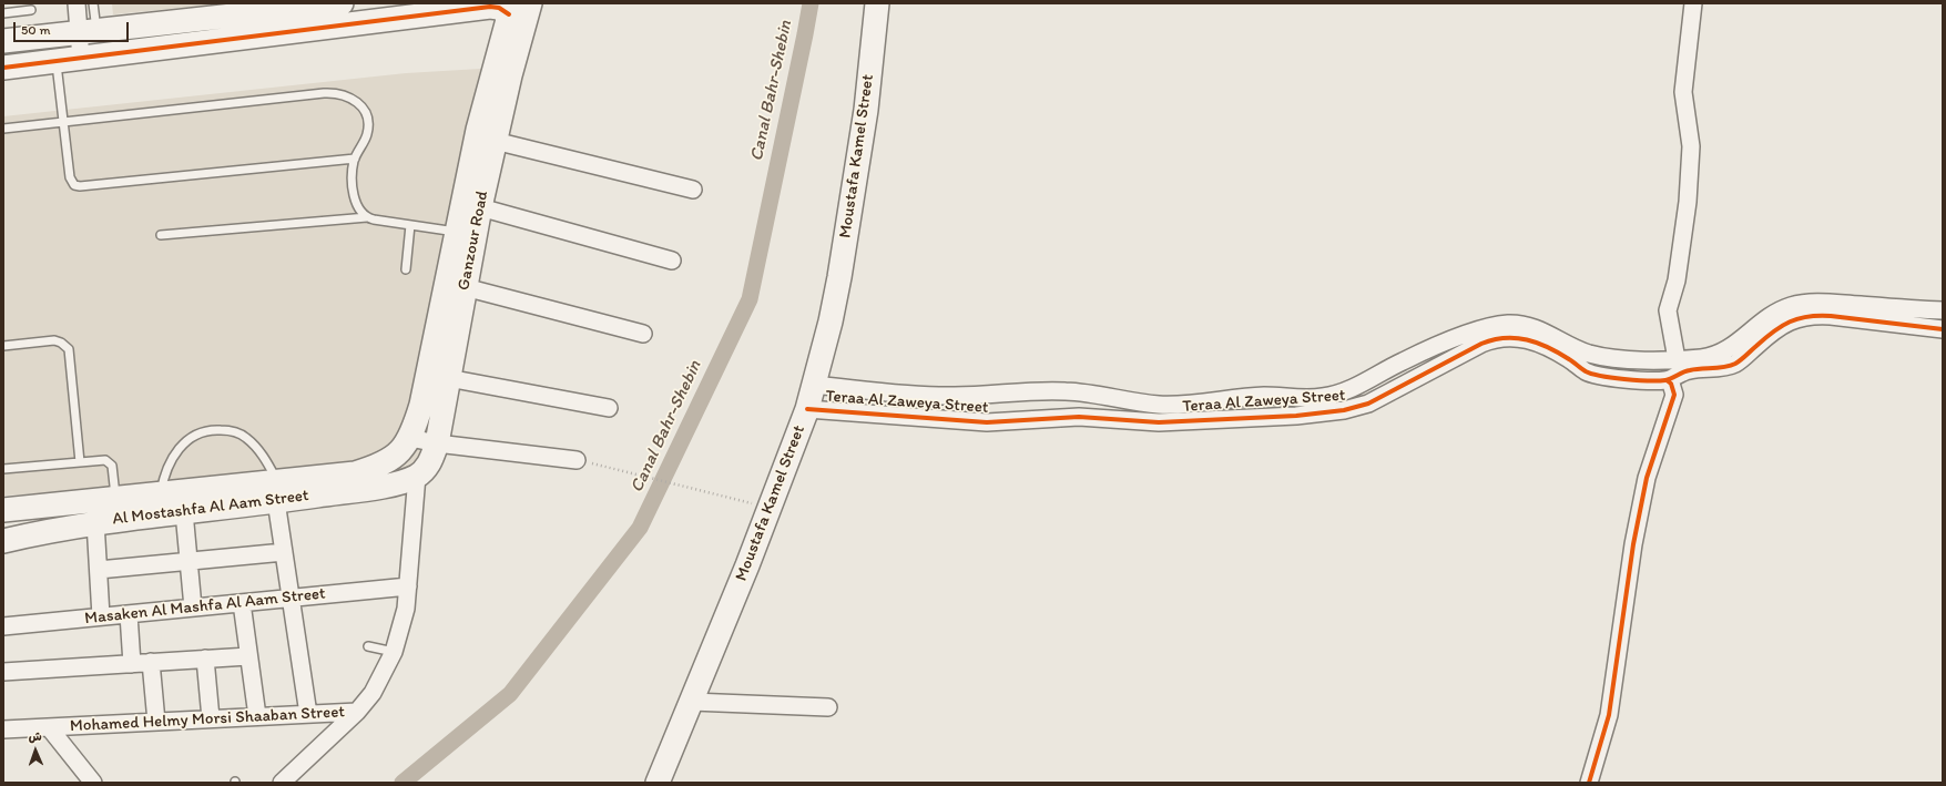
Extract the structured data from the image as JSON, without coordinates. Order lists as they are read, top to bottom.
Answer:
{
  "streets": {
    "main road": ["Moustafa Kamel Street", "Ganzour Road", "Al Mostashfa Al Aam Street"],
    "street": ["Teraa Al Zaweya Street", "Masaken Al Mashfa Al Aam Street", "Mohamed Helmy Morsi Shaaban Street"]
  },
  "crossings": [
    ["Moustafa Kamel Street", "Teraa Al Zaweya Street"],
    ["Ganzour Road", "Al Mostashfa Al Aam Street"]
  ],
  "water": ["Canal Bahr-Shebin"],
  "scale_bar": "50 m",
  "north": "top"
}
